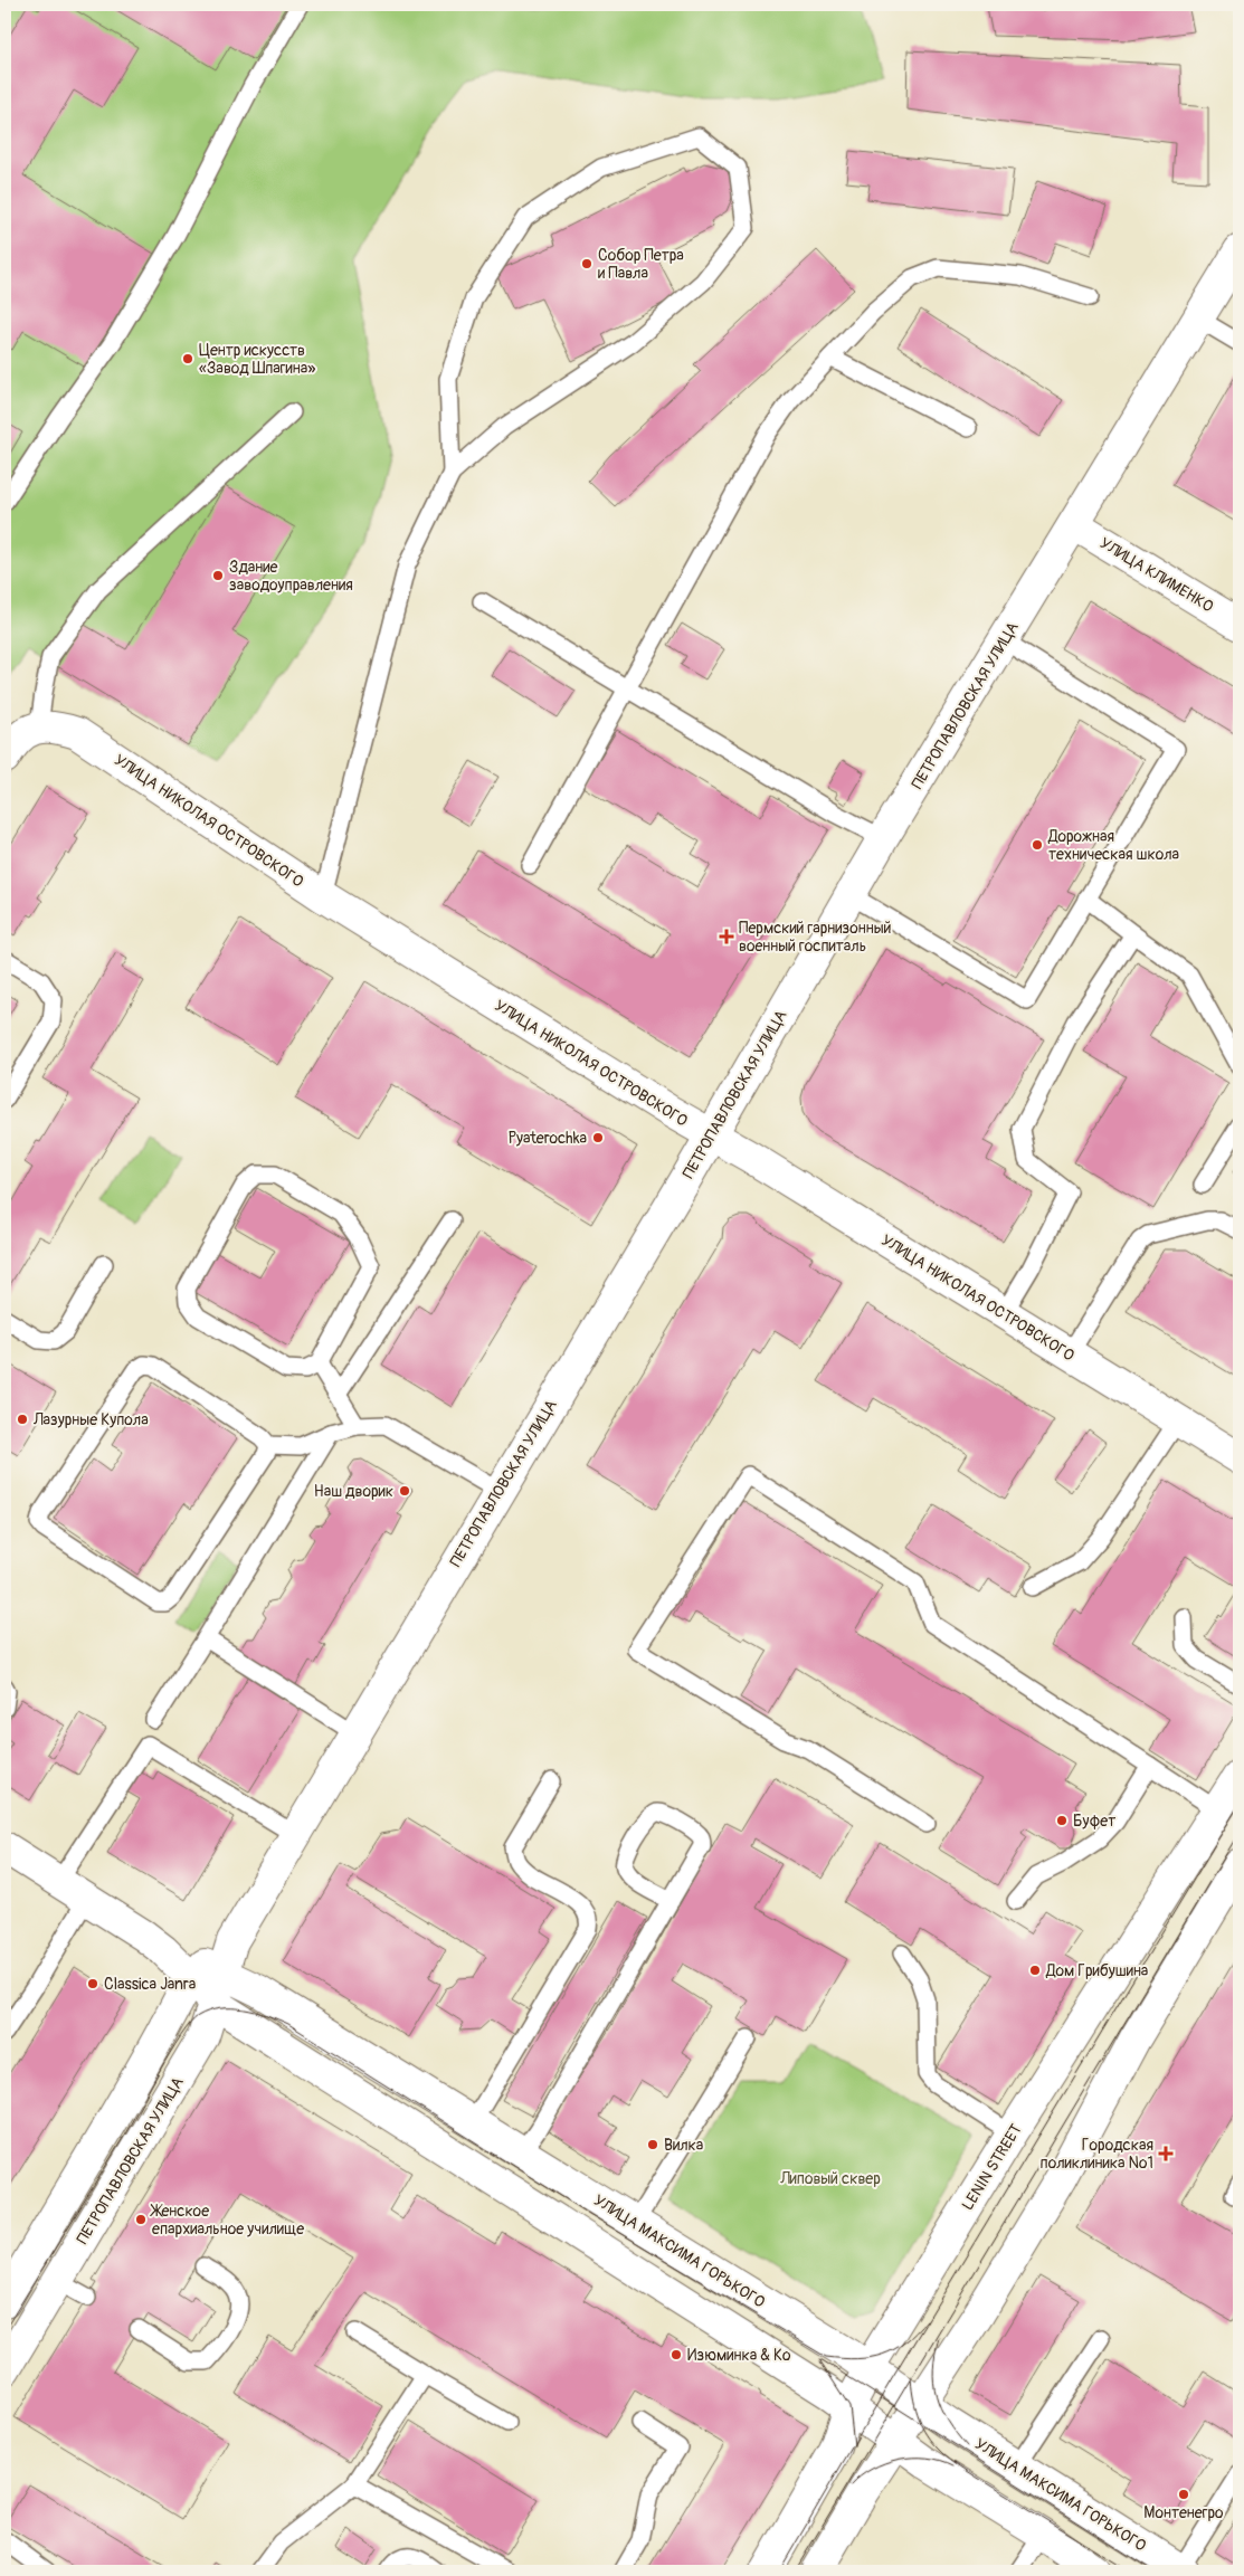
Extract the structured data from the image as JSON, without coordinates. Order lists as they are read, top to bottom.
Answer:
{
  "streets": {
    "street": [
      "УЛИЦА КЛИМЕНКО",
      "ПЕТРОПАВЛОВСКАЯ УЛИЦА",
      "УЛИЦА НИКОЛАЯ ОСТРОВСКОГО",
      "LENIN STREET",
      "УЛИЦА МАКСИМА ГОРЬКОГО"
    ]
  },
  "crossings": [
    ["УЛИЦА КЛИМЕНКО", "ПЕТРОПАВЛОВСКАЯ УЛИЦА"],
    ["ПЕТРОПАВЛОВСКАЯ УЛИЦА", "УЛИЦА НИКОЛАЯ ОСТРОВСКОГО"],
    ["ПЕТРОПАВЛОВСКАЯ УЛИЦА", "УЛИЦА МАКСИМА ГОРЬКОГО"],
    ["LENIN STREET", "УЛИЦА МАКСИМА ГОРЬКОГО"]
  ],
  "parks": ["Липовый сквер"],
  "places": {
    "other": [
      "Собор Петра и Павла",
      "Центр искусств «Завод Шпагина»",
      "Здание заводоуправления",
      "Дорожная техническая школа",
      "Pyaterochka",
      "Лазурные Купола",
      "Наш дворик",
      "Буфет",
      "Дом Грибушина",
      "Classica Janra",
      "Вилка",
      "Женское епархиальное училище",
      "Изюминка & Ко",
      "Монтенегро"
    ],
    "health": ["Пермский гарнизонный военный госпиталь", "Городская поликлиника №1"]
  }
}
